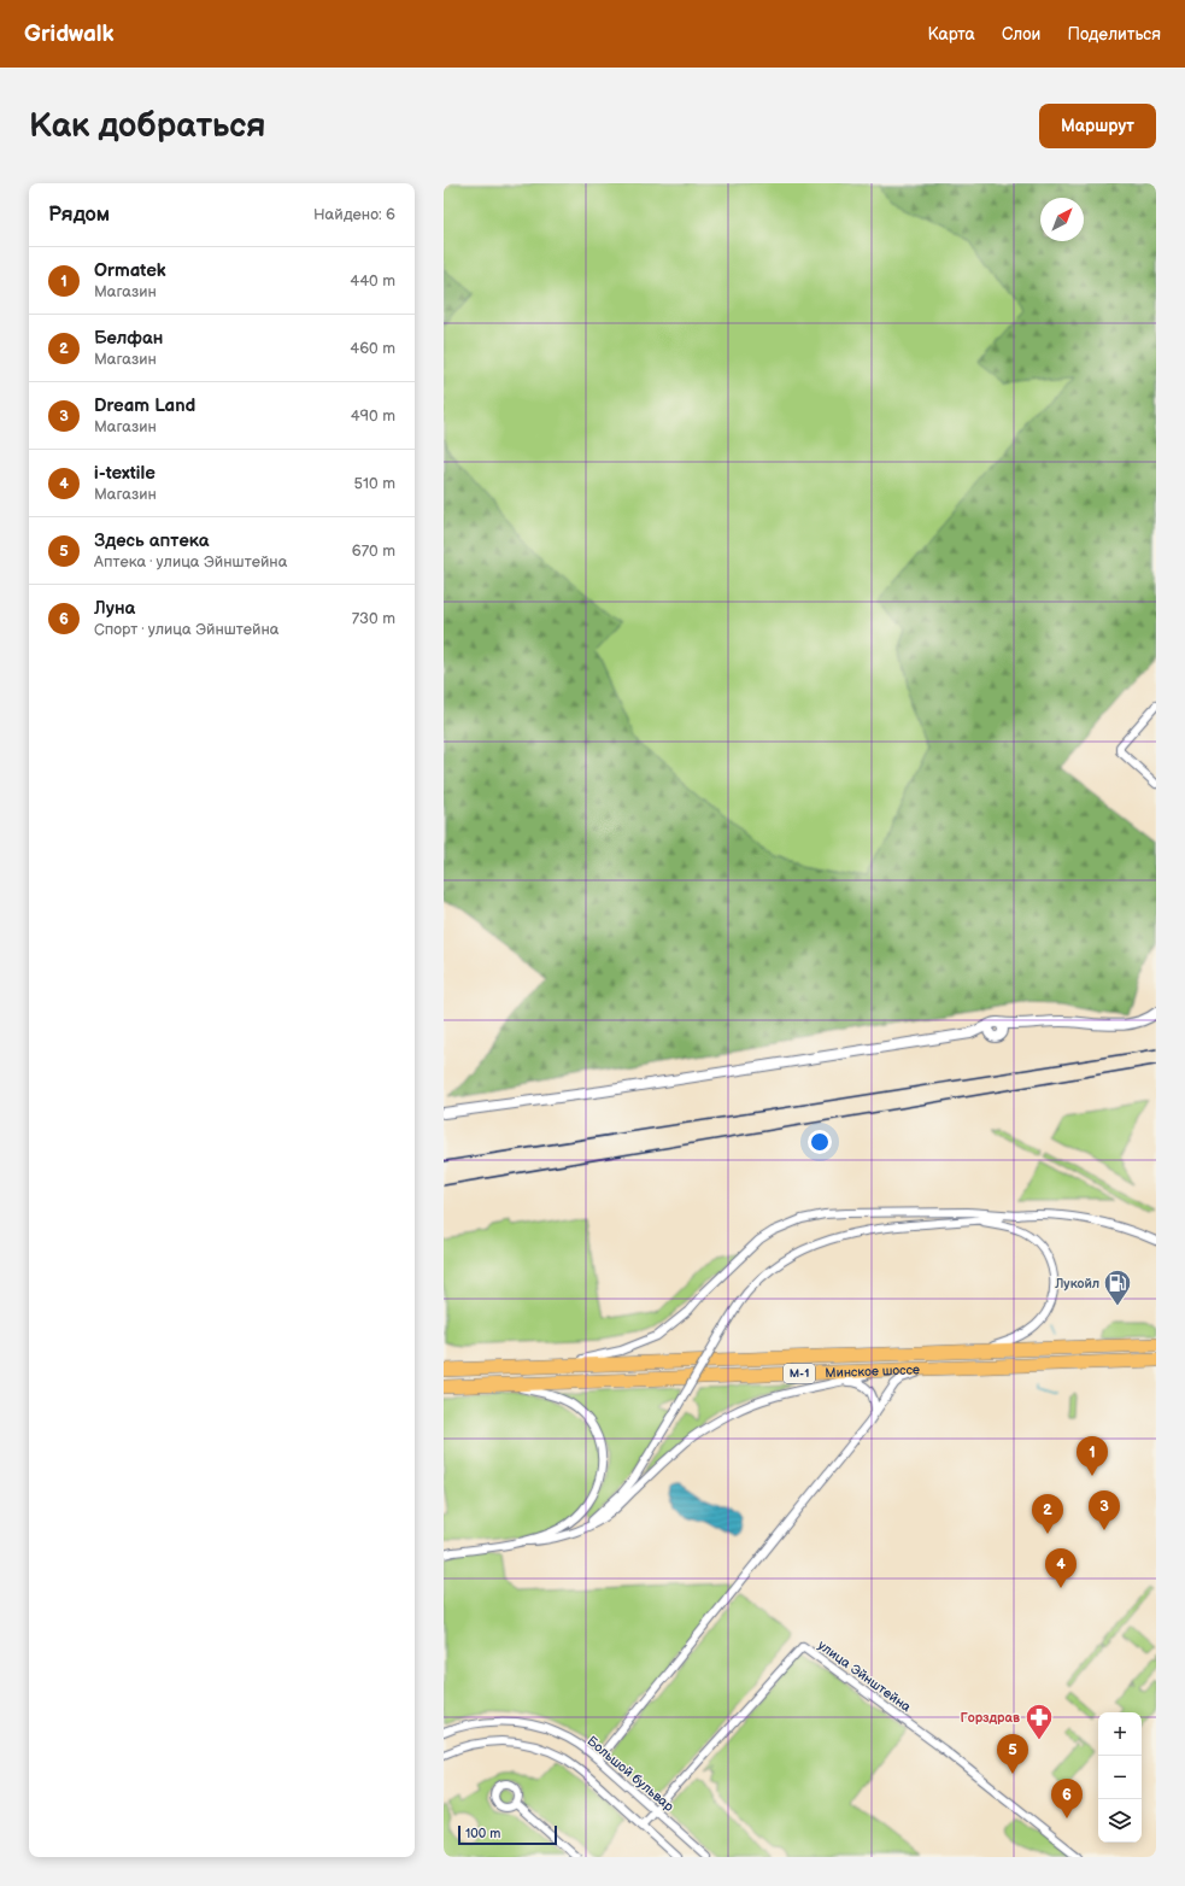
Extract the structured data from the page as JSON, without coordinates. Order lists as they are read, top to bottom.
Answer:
{
  "streets": {
    "highway": ["Минское шоссе", "М-1"],
    "street": ["улица Эйнштейна", "Большой бульвар"]
  },
  "crossings": [
    ["улица Эйнштейна", "Большой бульвар"]
  ],
  "places": {
    "fuel station": ["Лукойл"],
    "pharmacy": ["Горздрав"]
  },
  "scale_bar": "100 m",
  "north": "top right",
  "page": {
    "header": "Gridwalk",
    "nav": ["Карта", "Слои", "Поделиться"],
    "buttons": "Маршрут",
    "title": "Как добраться",
    "heading": ["Рядом", "Найдено: 6"],
    "list": [
      {
        "mark": "1",
        "name": "Ormatek",
        "note": "Магазин",
        "value": "440 m"
      },
      {
        "mark": "2",
        "name": "Белфан",
        "note": "Магазин",
        "value": "460 m"
      },
      {
        "mark": "3",
        "name": "Dream Land",
        "note": "Магазин",
        "value": "490 m"
      },
      {
        "mark": "4",
        "name": "i-textile",
        "note": "Магазин",
        "value": "510 m"
      },
      {
        "mark": "5",
        "name": "Здесь аптека",
        "note": "Аптека · улица Эйнштейна",
        "value": "670 m"
      },
      {
        "mark": "6",
        "name": "Луна",
        "note": "Спорт · улица Эйнштейна",
        "value": "730 m"
      }
    ],
    "pins": [
      "1",
      "3",
      "2",
      "4",
      "5",
      "6"
    ],
    "map_buttons": ["+", "−"],
    "scale": "100 m"
  }
}
